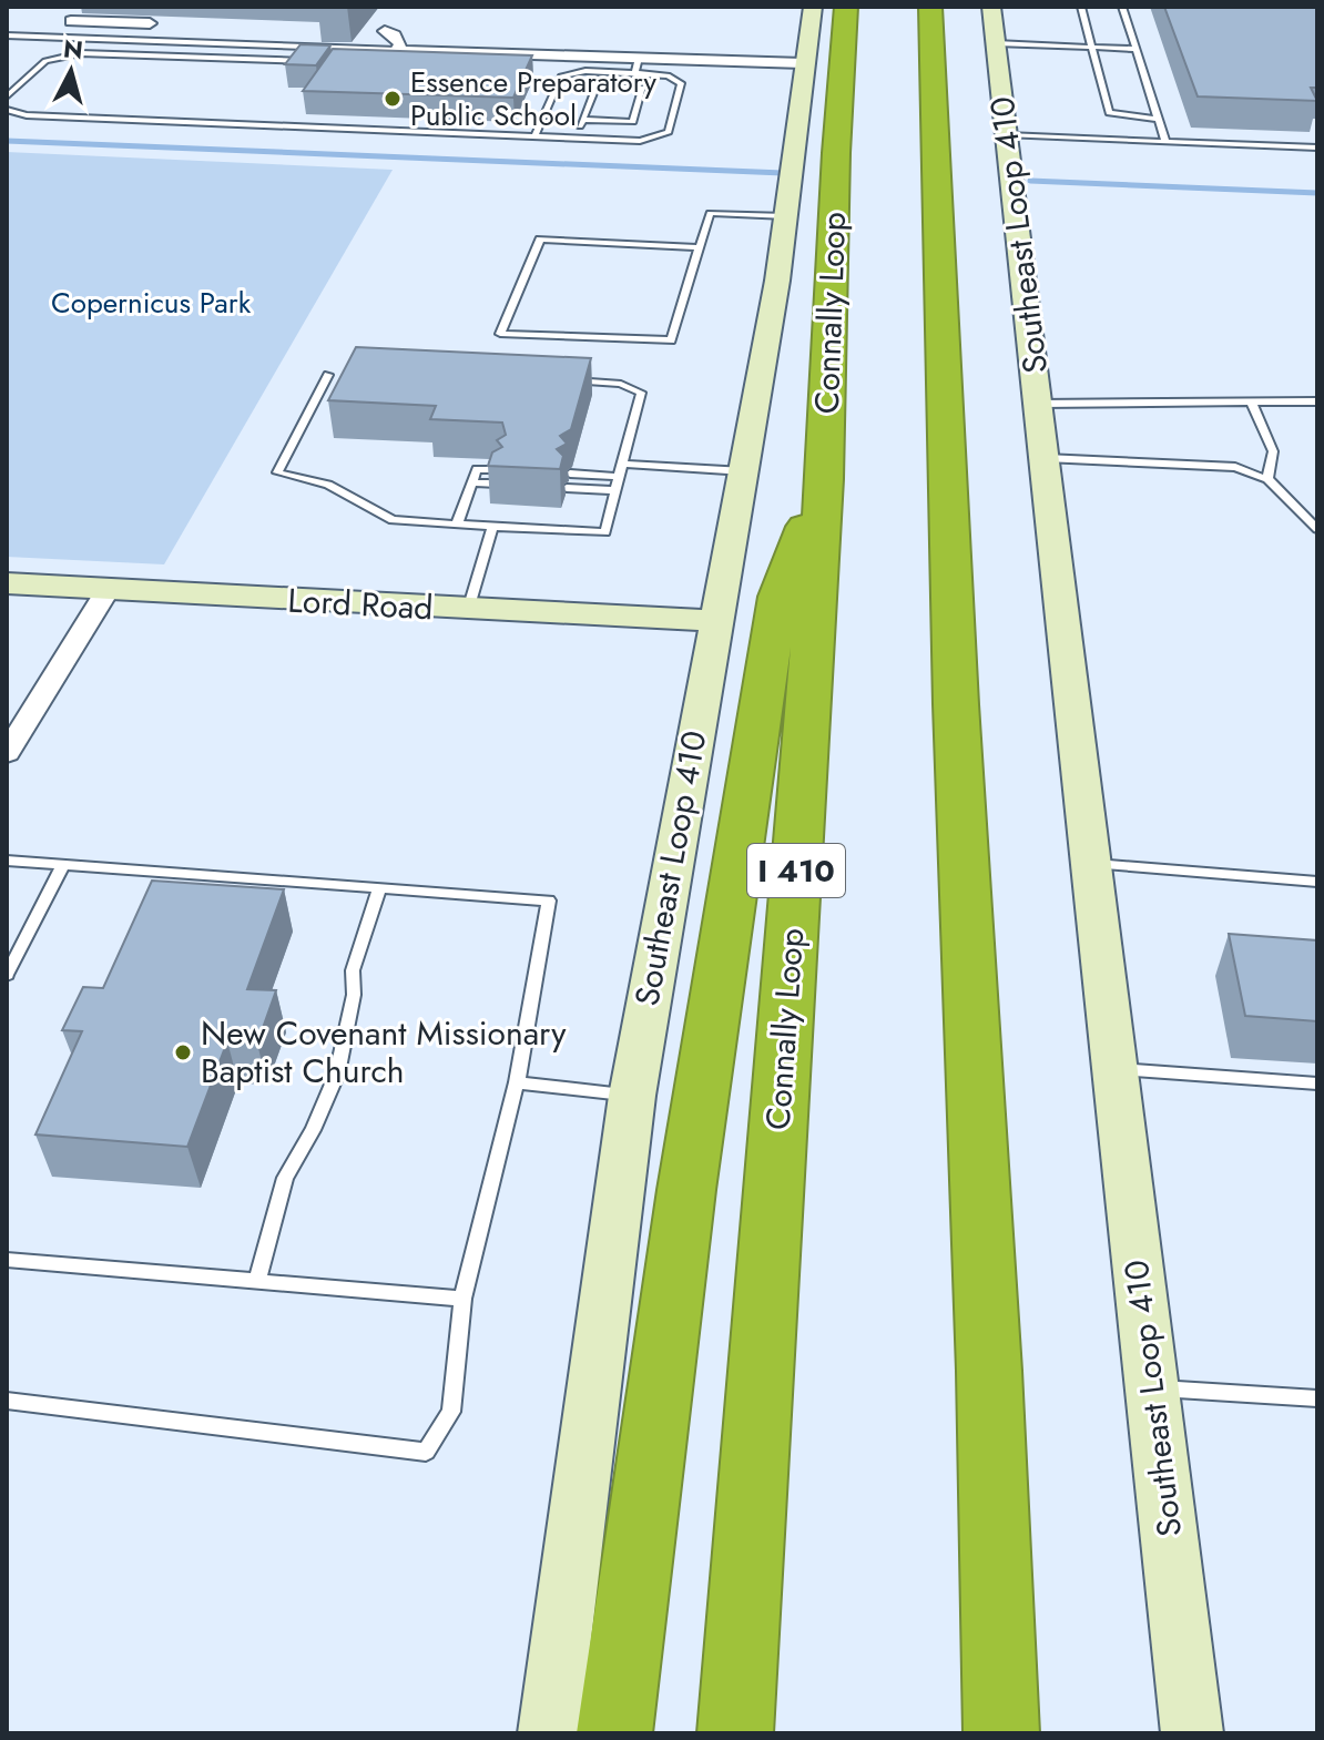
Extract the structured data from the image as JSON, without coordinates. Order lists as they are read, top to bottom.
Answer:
{
  "streets": {
    "highway": ["Connally Loop", "I 410"],
    "main road": ["Southeast Loop 410", "Lord Road"]
  },
  "crossings": [
    ["Southeast Loop 410", "Lord Road"]
  ],
  "parks": ["Copernicus Park"],
  "places": ["Essence Preparatory Public School", "New Covenant Missionary Baptist Church"],
  "north": "top"
}
